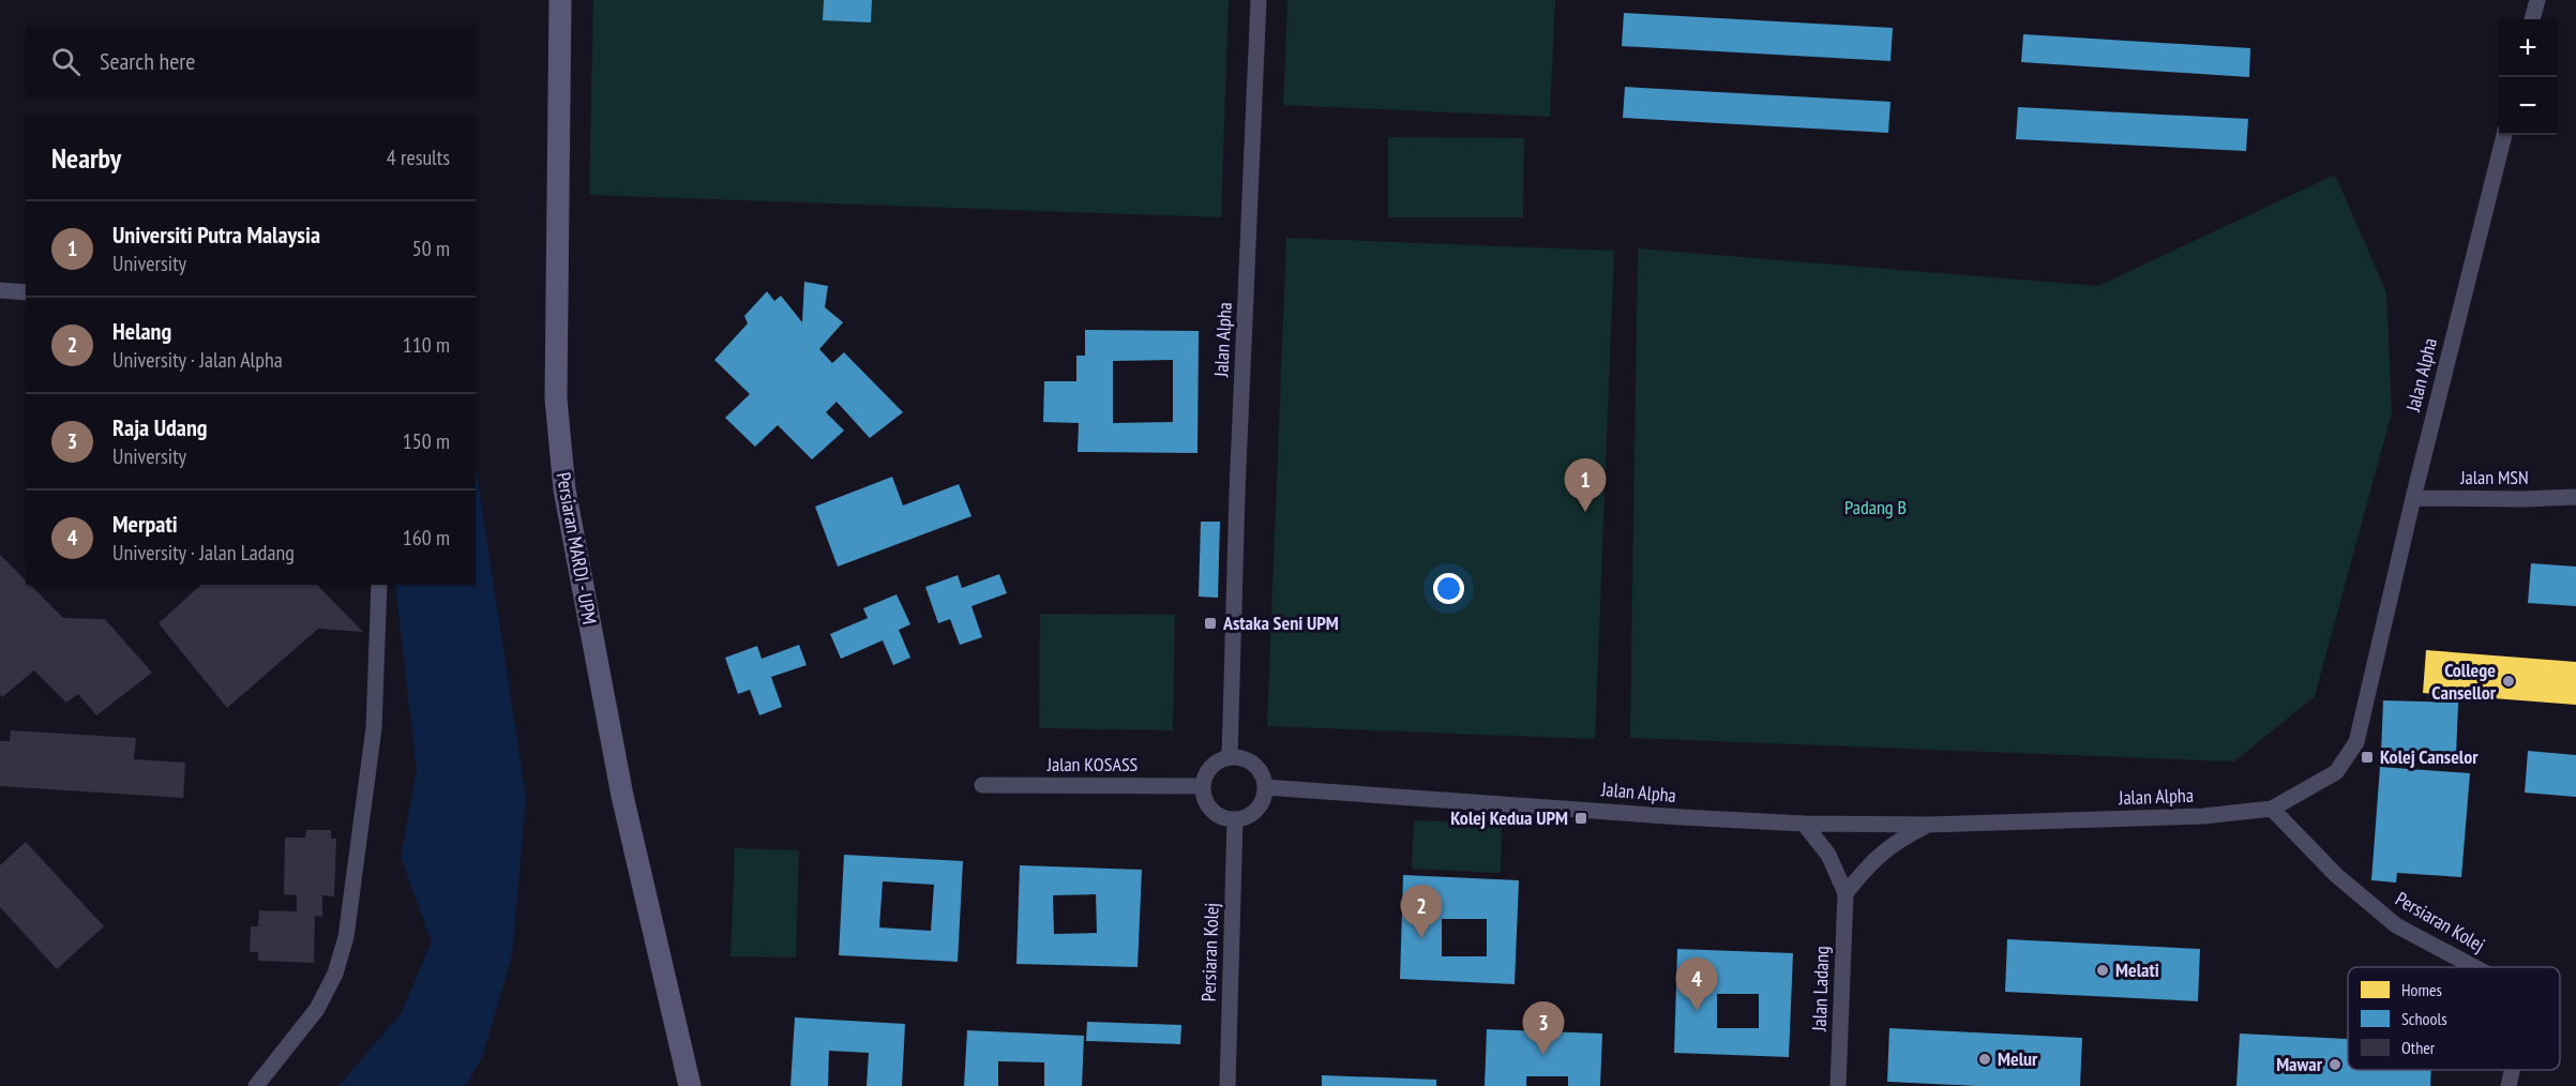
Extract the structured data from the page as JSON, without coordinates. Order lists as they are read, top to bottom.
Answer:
{
  "streets": {
    "street": [
      "Jalan Alpha",
      "Jalan MSN",
      "Persiaran MARDI - UPM",
      "Jalan KOSASS",
      "Persiaran Kolej",
      "Jalan Ladang"
    ]
  },
  "crossings": [
    ["Jalan Alpha", "Jalan MSN"],
    ["Jalan Alpha", "Jalan KOSASS"],
    ["Jalan Alpha", "Persiaran Kolej"],
    ["Jalan Alpha", "Jalan Ladang"],
    ["Jalan KOSASS", "Persiaran Kolej"]
  ],
  "parks": ["Padang B"],
  "places": {
    "transit": ["Astaka Seni UPM", "Kolej Canselor", "Kolej Kedua UPM"],
    "other": [
      "College Cansellor",
      "Melati",
      "Melur",
      "Mawar"
    ]
  },
  "legend": ["Homes", "Schools", "Other"],
  "page": {
    "map_buttons": ["+", "−"],
    "search": "Search here",
    "heading": ["Nearby", "4 results"],
    "list": [
      {
        "mark": "1",
        "name": "Universiti Putra Malaysia",
        "note": "University",
        "value": "50 m"
      },
      {
        "mark": "2",
        "name": "Helang",
        "note": "University · Jalan Alpha",
        "value": "110 m"
      },
      {
        "mark": "3",
        "name": "Raja Udang",
        "note": "University",
        "value": "150 m"
      },
      {
        "mark": "4",
        "name": "Merpati",
        "note": "University · Jalan Ladang",
        "value": "160 m"
      }
    ],
    "pins": [
      "1",
      "2",
      "4",
      "3"
    ]
  }
}
